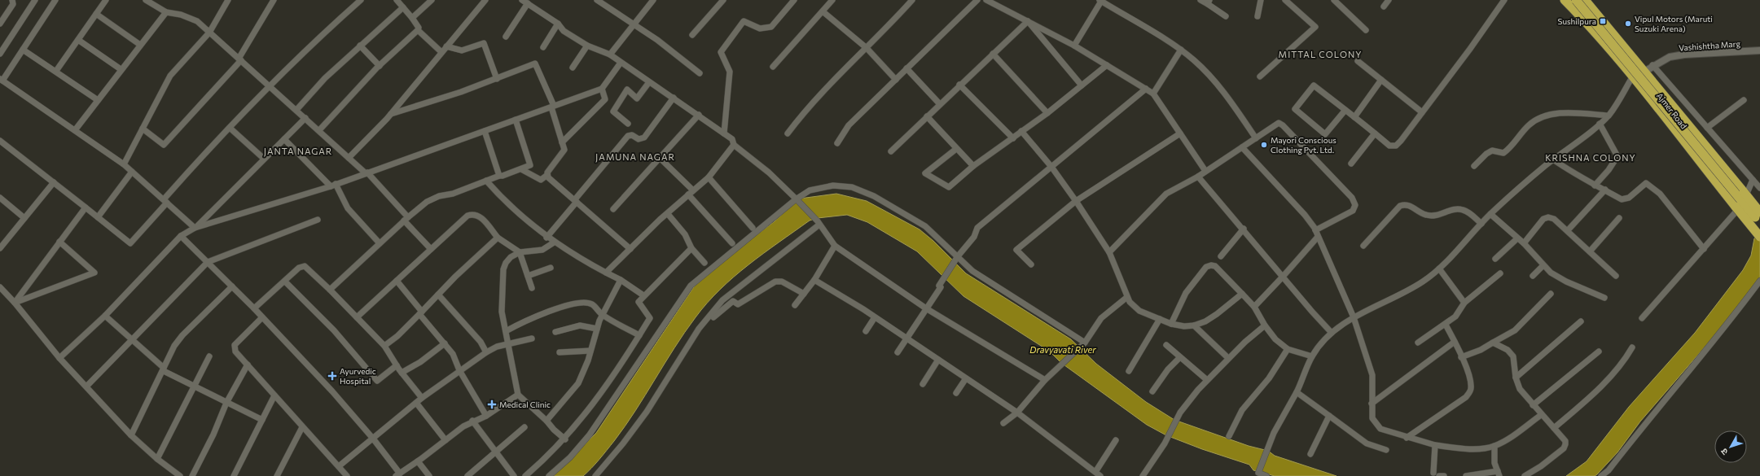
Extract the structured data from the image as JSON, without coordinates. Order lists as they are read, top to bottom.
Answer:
{
  "streets": {
    "highway": ["Ajmer Road"],
    "street": ["Vashishtha Marg"]
  },
  "crossings": [
    ["Vashishtha Marg", "Ajmer Road"]
  ],
  "districts": [
    "MITTAL COLONY",
    "JANTA NAGAR",
    "JAMUNA NAGAR",
    "KRISHNA COLONY"
  ],
  "water": ["Dravyavati River"],
  "places": {
    "transit": ["Sushilpura"],
    "other": ["Vipul Motors (Maruti Suzuki Arena)", "Mayori Conscious Clothing Pvt. Ltd."],
    "health": ["Ayurvedic Hospital", "Medical Clinic"]
  },
  "north": "bottom left"
}
